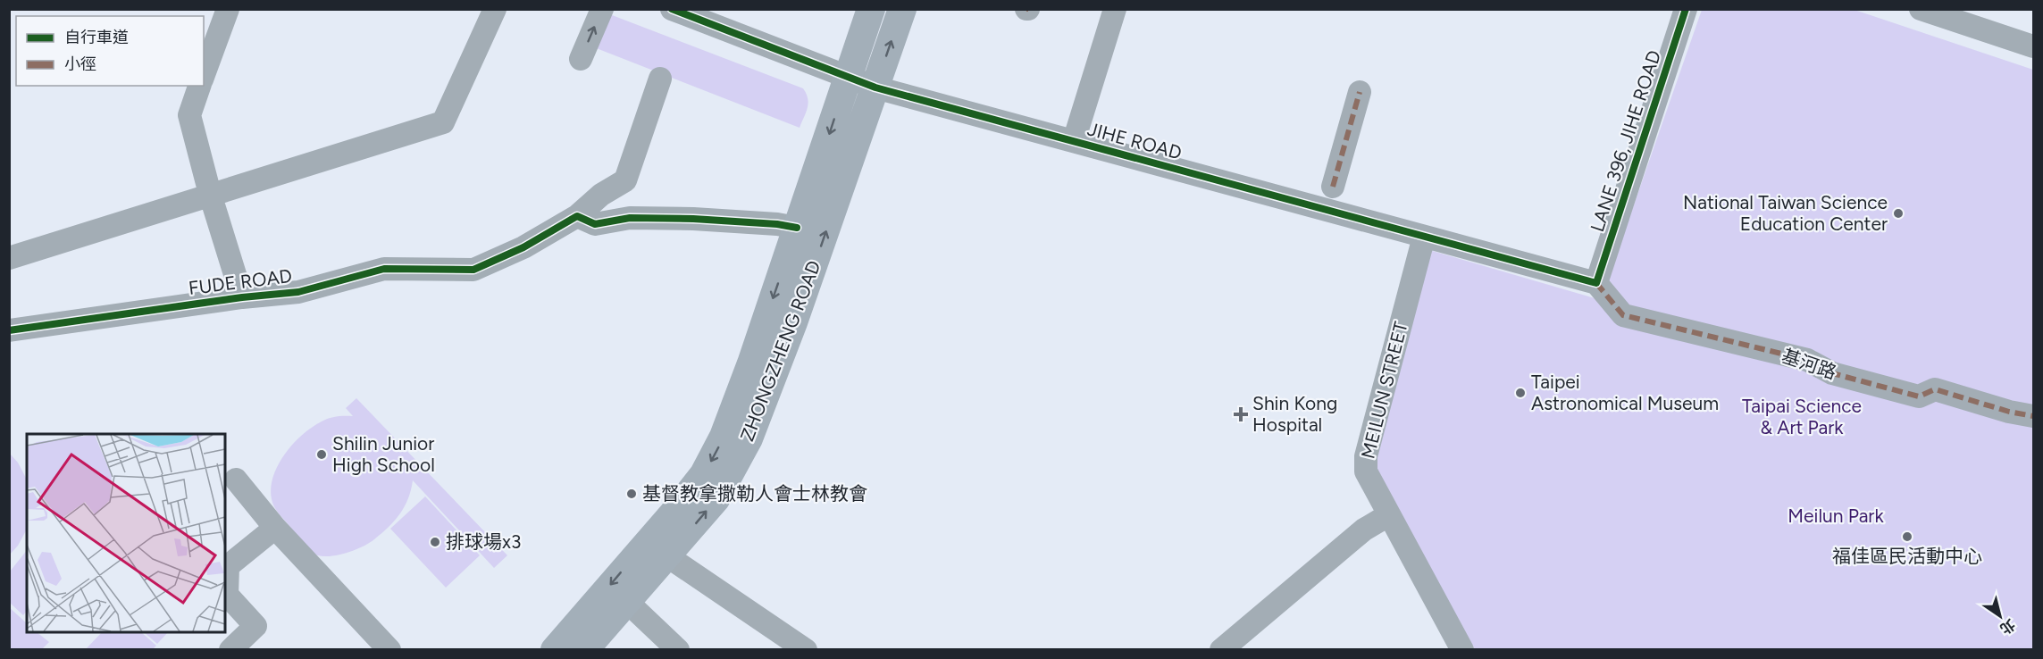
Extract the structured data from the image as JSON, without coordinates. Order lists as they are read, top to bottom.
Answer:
{
  "streets": {
    "main road": ["ZHONGZHENG ROAD"],
    "street": [
      "JIHE ROAD",
      "LANE 396, JIHE ROAD",
      "FUDE ROAD",
      "基河路",
      "MEILUN STREET"
    ]
  },
  "crossings": [
    ["JIHE ROAD", "LANE 396, JIHE ROAD"],
    ["JIHE ROAD", "ZHONGZHENG ROAD"],
    ["JIHE ROAD", "基河路"],
    ["JIHE ROAD", "MEILUN STREET"],
    ["LANE 396, JIHE ROAD", "基河路"]
  ],
  "parks": ["Taipai Science & Art Park", "Meilun Park"],
  "places": {
    "other": [
      "National Taiwan Science Education Center",
      "Taipei Astronomical Museum",
      "Shilin Junior High School",
      "基督教拿撒勒人會士林教會",
      "福佳區民活動中心",
      "排球場x3"
    ],
    "health": ["Shin Kong Hospital"]
  },
  "legend": ["自行車道", "小徑"],
  "north": "bottom right"
}
